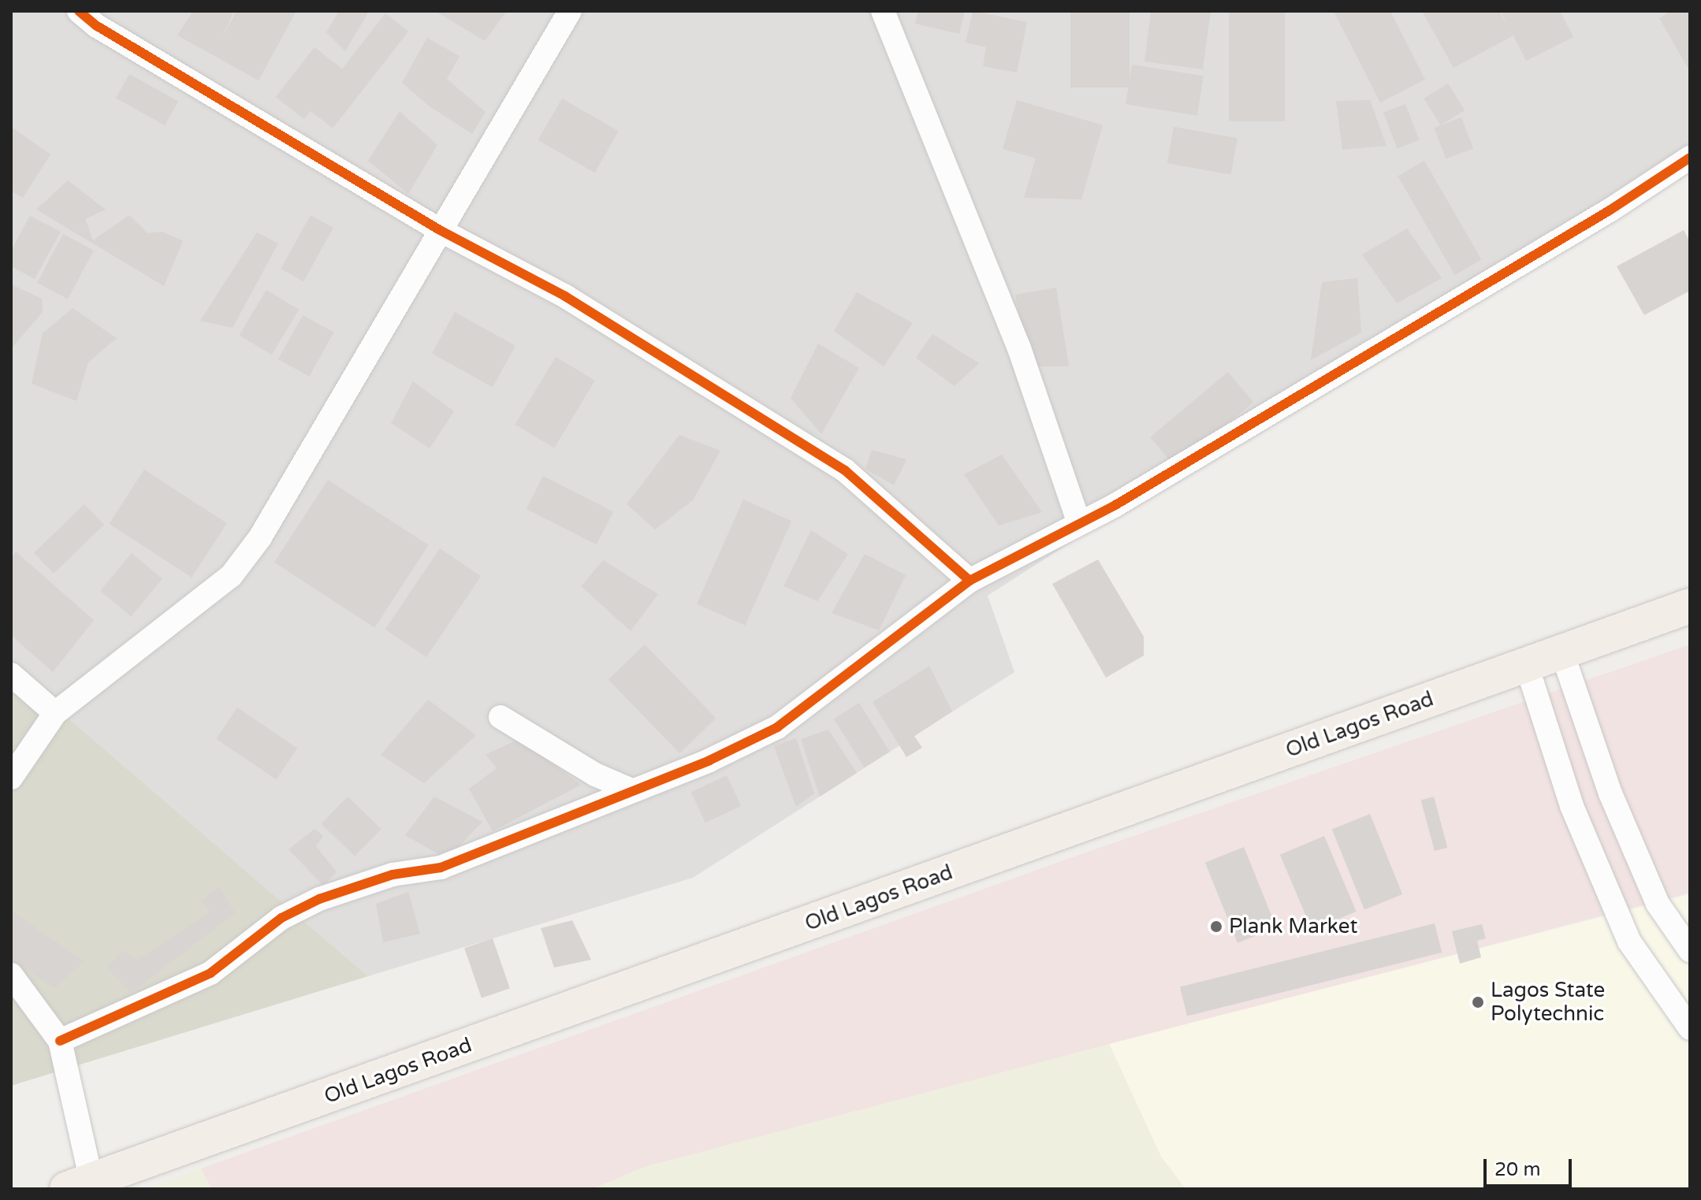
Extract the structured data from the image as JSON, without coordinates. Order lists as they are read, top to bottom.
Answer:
{
  "streets": {
    "main road": ["Old Lagos Road"]
  },
  "places": ["Plank Market", "Lagos State Polytechnic"],
  "scale_bar": "20 m"
}
